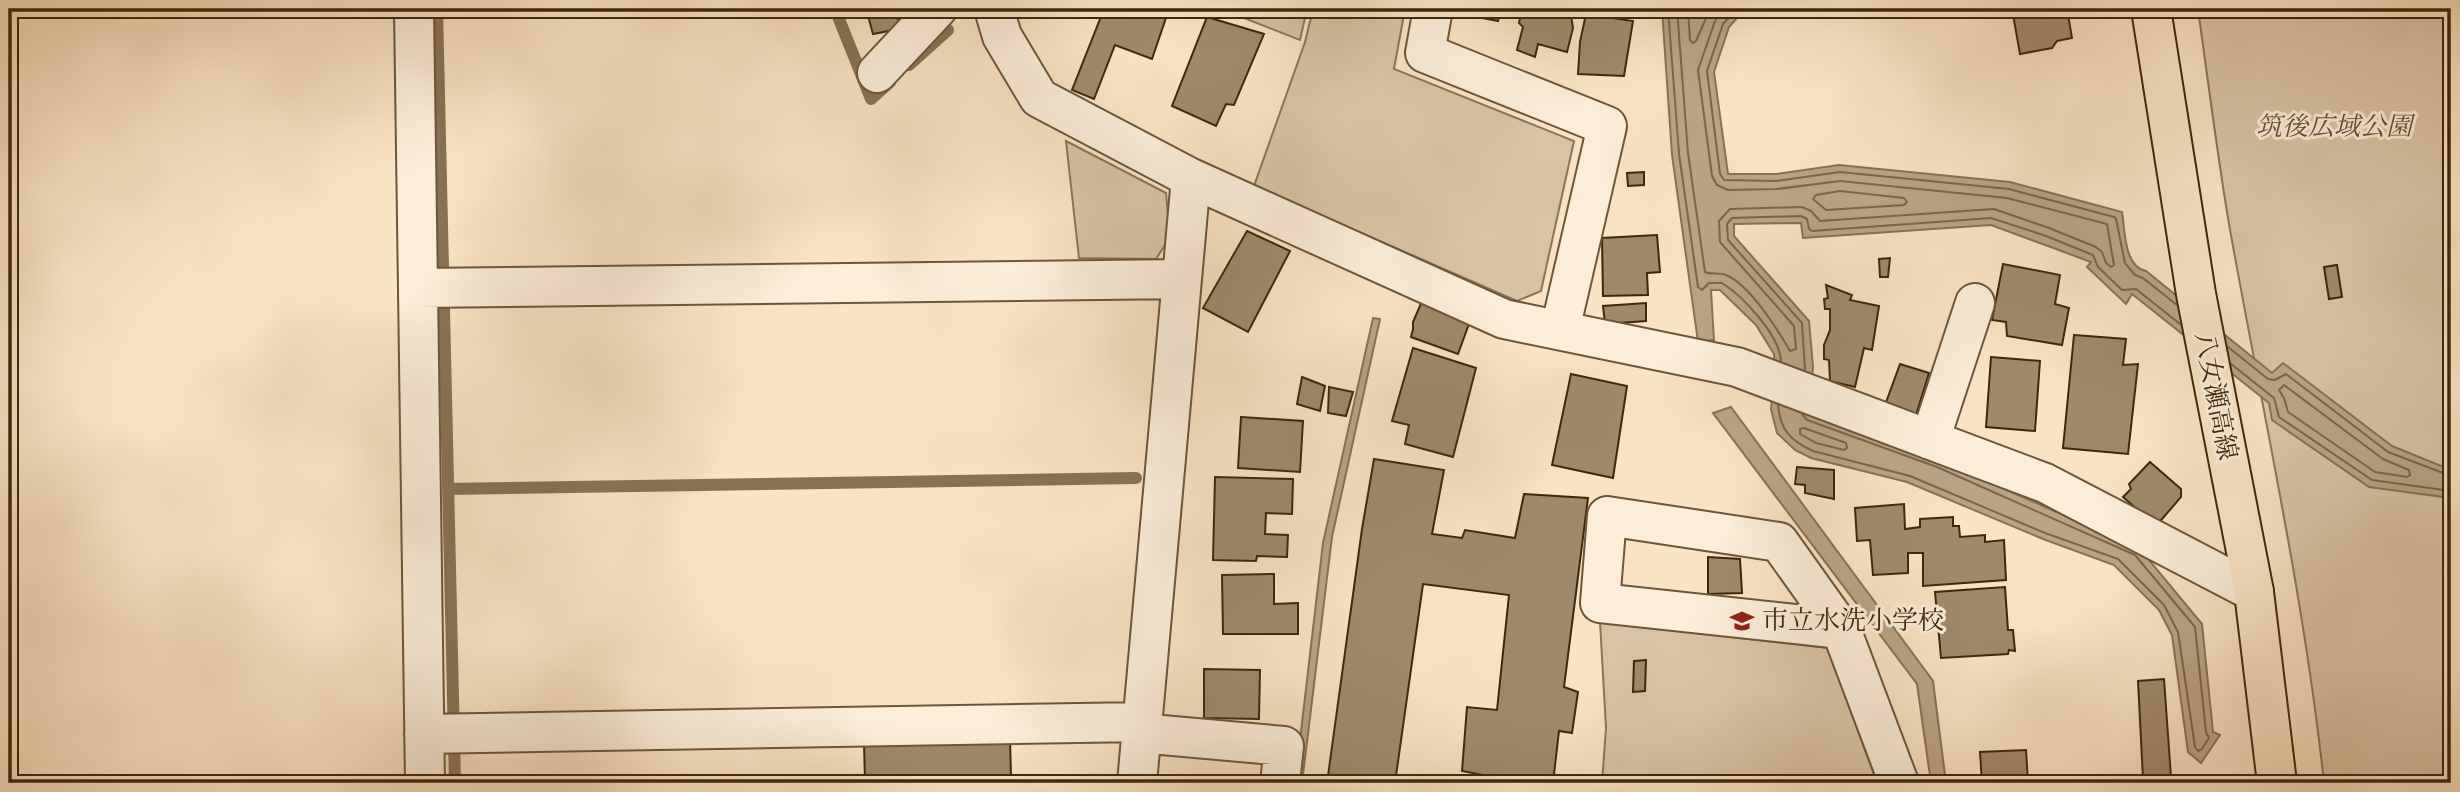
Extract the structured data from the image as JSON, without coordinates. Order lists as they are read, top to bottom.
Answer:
{
  "streets": {
    "main road": ["八女瀬高線"]
  },
  "parks": ["筑後広域公園"],
  "places": {
    "school or university": ["市立水洗小学校"]
  }
}
